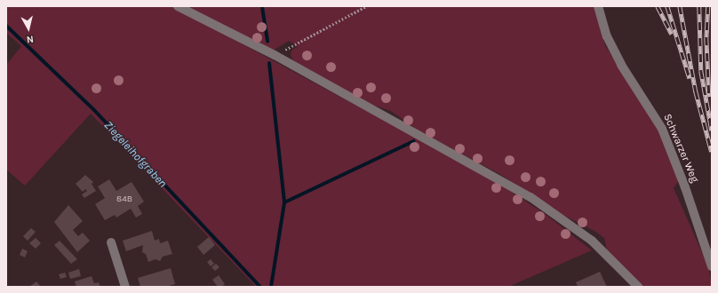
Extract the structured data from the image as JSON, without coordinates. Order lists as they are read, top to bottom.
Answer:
{
  "streets": {
    "street": ["Schwarzer Weg"]
  },
  "water": ["Ziegeleihofgraben"],
  "house_numbers": ["84B"],
  "north": "bottom"
}
